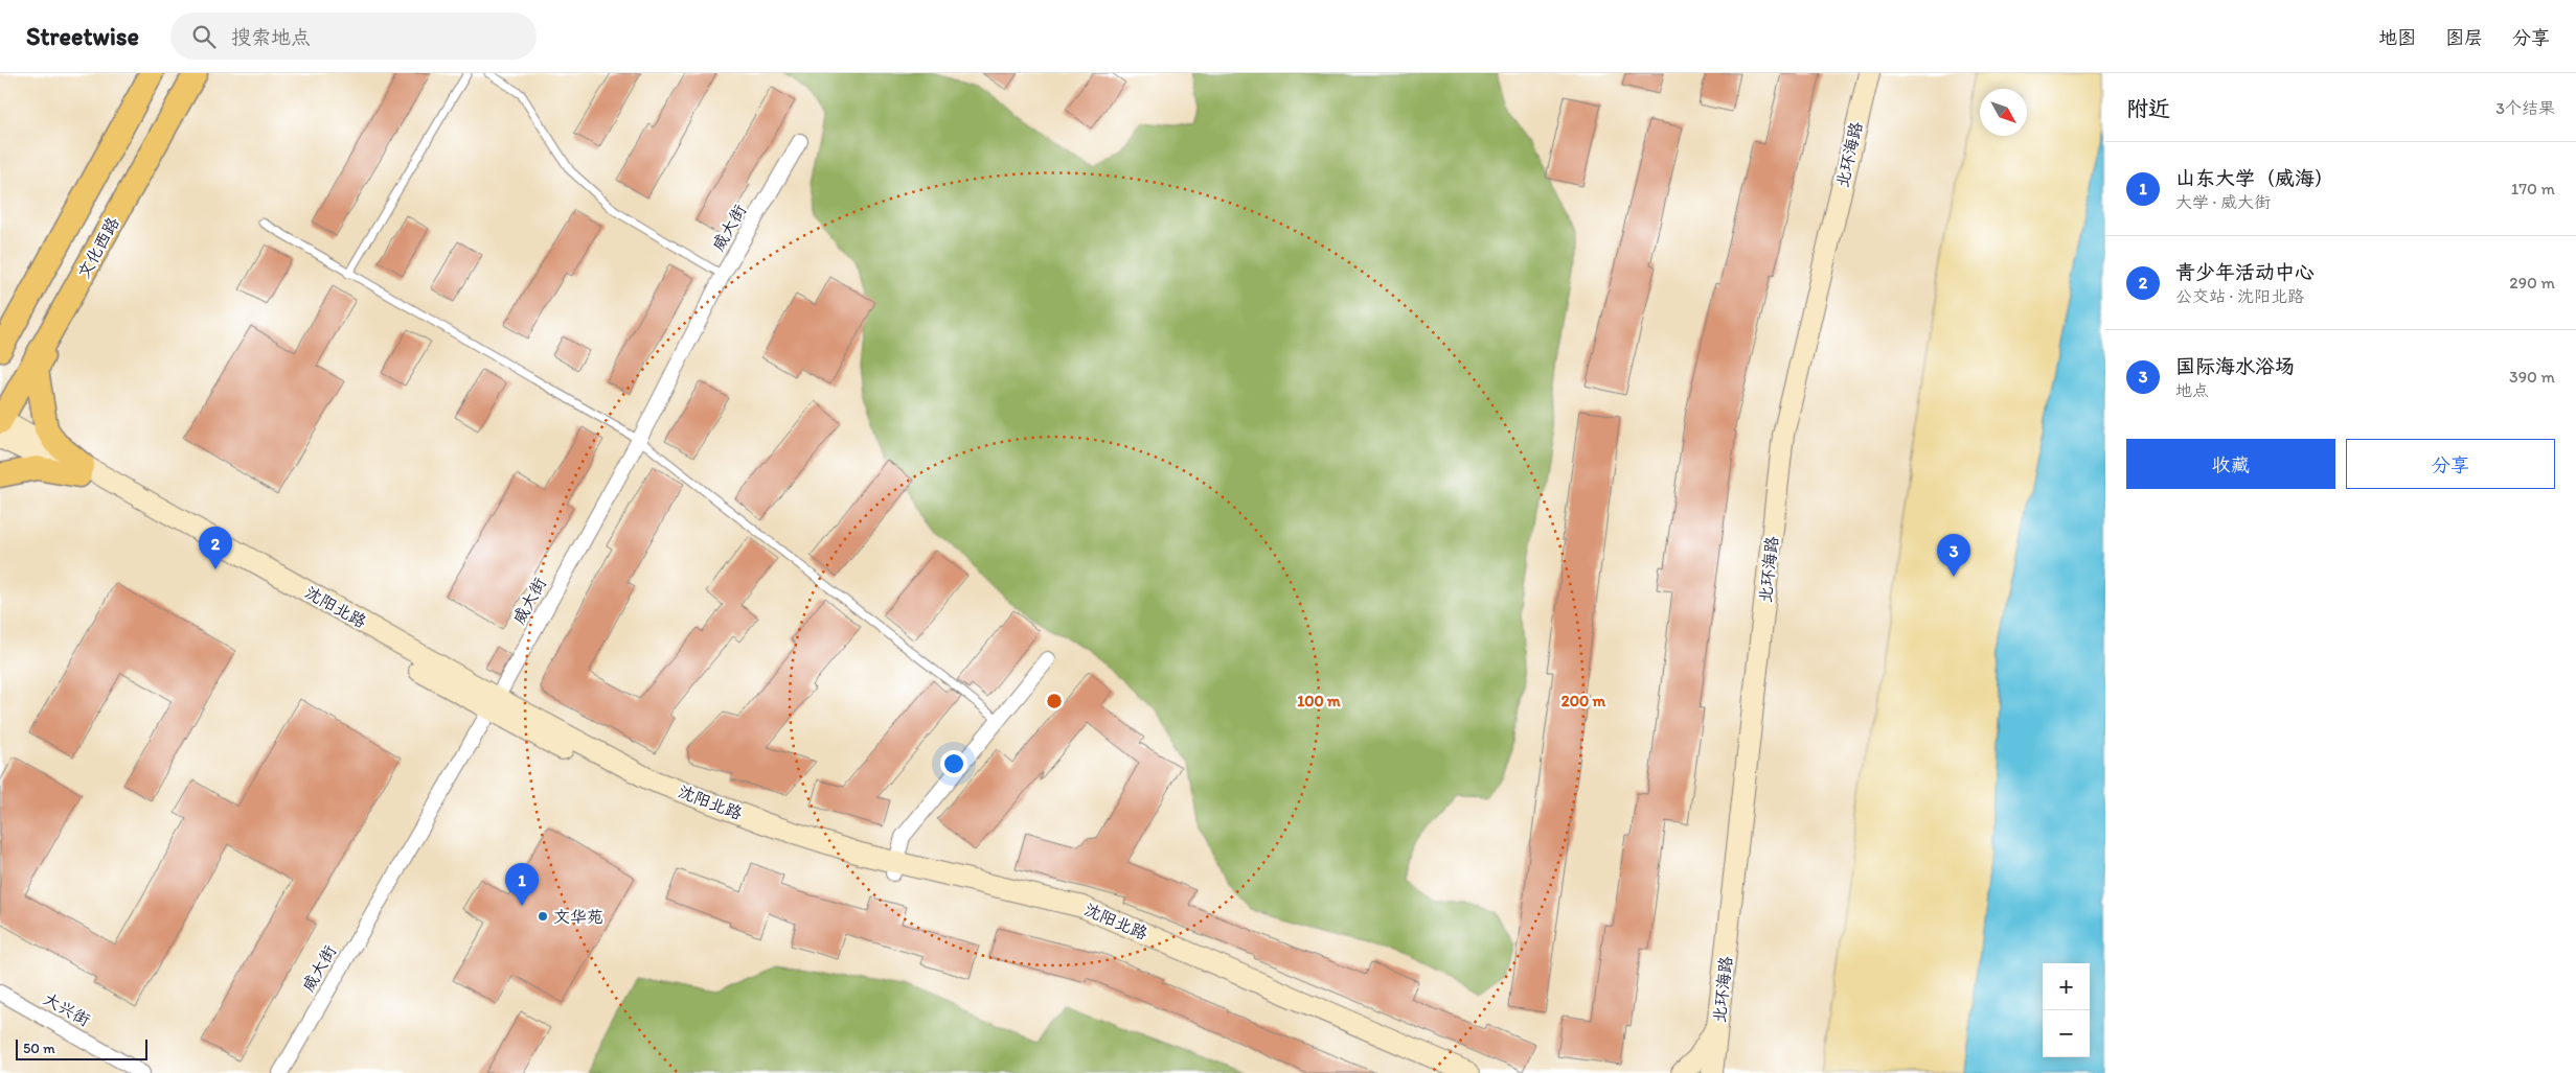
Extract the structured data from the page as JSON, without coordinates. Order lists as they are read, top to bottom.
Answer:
{
  "streets": {
    "main road": ["文化西路"],
    "street": [
      "北环海路",
      "威大街",
      "沈阳北路",
      "大兴街"
    ]
  },
  "crossings": [
    ["威大街", "沈阳北路"],
    ["文化西路", "沈阳北路"]
  ],
  "places": ["文华苑"],
  "scale_bar": "50 m",
  "north": "bottom right",
  "page": {
    "header": "Streetwise",
    "search": "搜索地点",
    "nav": ["地图", "图层", "分享"],
    "heading": ["附近", "3个结果"],
    "list": [
      {
        "mark": "1",
        "name": "山东大学（威海）",
        "note": "大学 · 威大街",
        "value": "170 m"
      },
      {
        "mark": "2",
        "name": "青少年活动中心",
        "note": "公交站 · 沈阳北路",
        "value": "290 m"
      },
      {
        "mark": "3",
        "name": "国际海水浴场",
        "note": "地点",
        "value": "390 m"
      }
    ],
    "buttons": ["收藏", "分享"],
    "pins": ["2", "3", "1"],
    "map_buttons": ["+", "−"],
    "scale": "50 m"
  },
  "rings": ["100 m", "200 m"]
}
